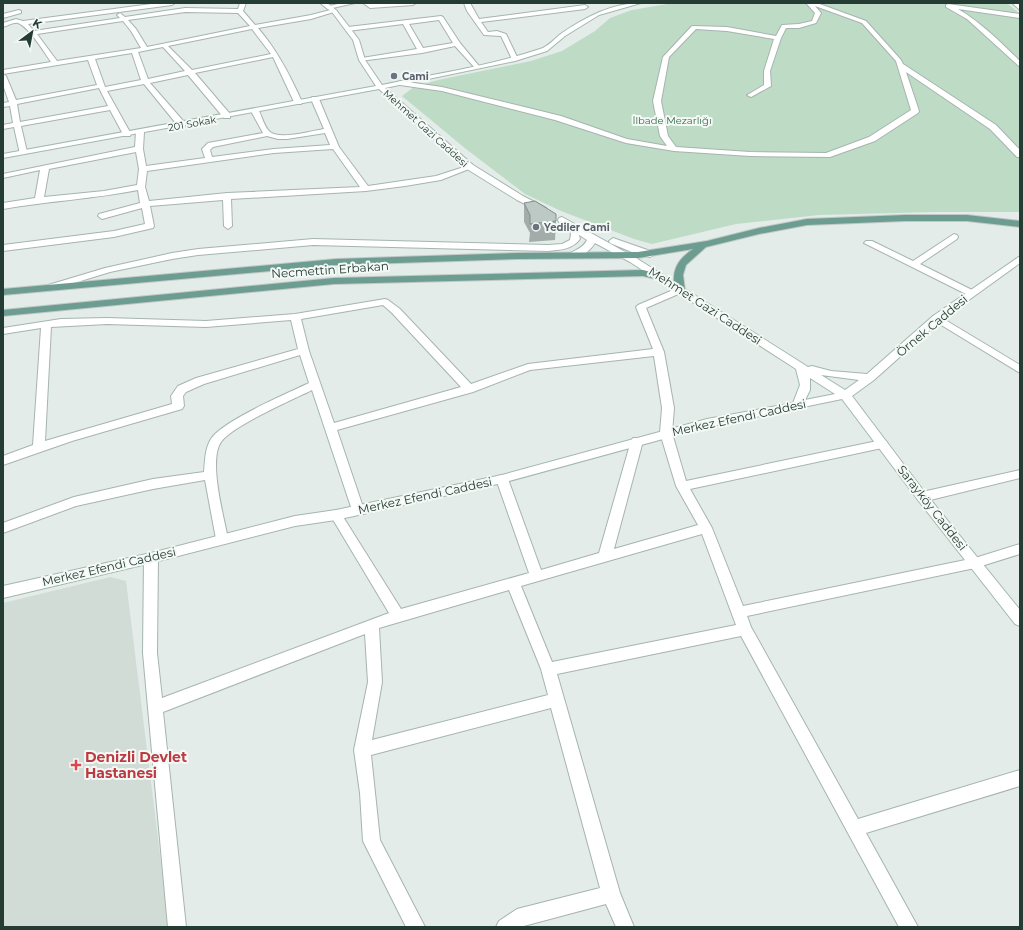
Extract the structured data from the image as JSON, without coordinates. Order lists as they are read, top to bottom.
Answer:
{
  "streets": {
    "main road": ["Necmettin Erbakan"],
    "street": [
      "201 Sokak",
      "Mehmet Gazi Caddesi",
      "Örnek Caddesi",
      "Merkez Efendi Caddesi",
      "Sarayköy Caddesi"
    ]
  },
  "crossings": [
    ["201 Sokak", "Mehmet Gazi Caddesi"],
    ["Mehmet Gazi Caddesi", "Necmettin Erbakan"],
    ["Mehmet Gazi Caddesi", "Örnek Caddesi"],
    ["Mehmet Gazi Caddesi", "Merkez Efendi Caddesi"],
    ["Mehmet Gazi Caddesi", "Sarayköy Caddesi"],
    ["Örnek Caddesi", "Merkez Efendi Caddesi"],
    ["Örnek Caddesi", "Sarayköy Caddesi"],
    ["Merkez Efendi Caddesi", "Sarayköy Caddesi"]
  ],
  "parks": ["İlbade Mezarlığı"],
  "places": {
    "other": ["Cami", "Yediler Cami"],
    "health": ["Denizli Devlet Hastanesi"]
  },
  "north": "top right"
}
